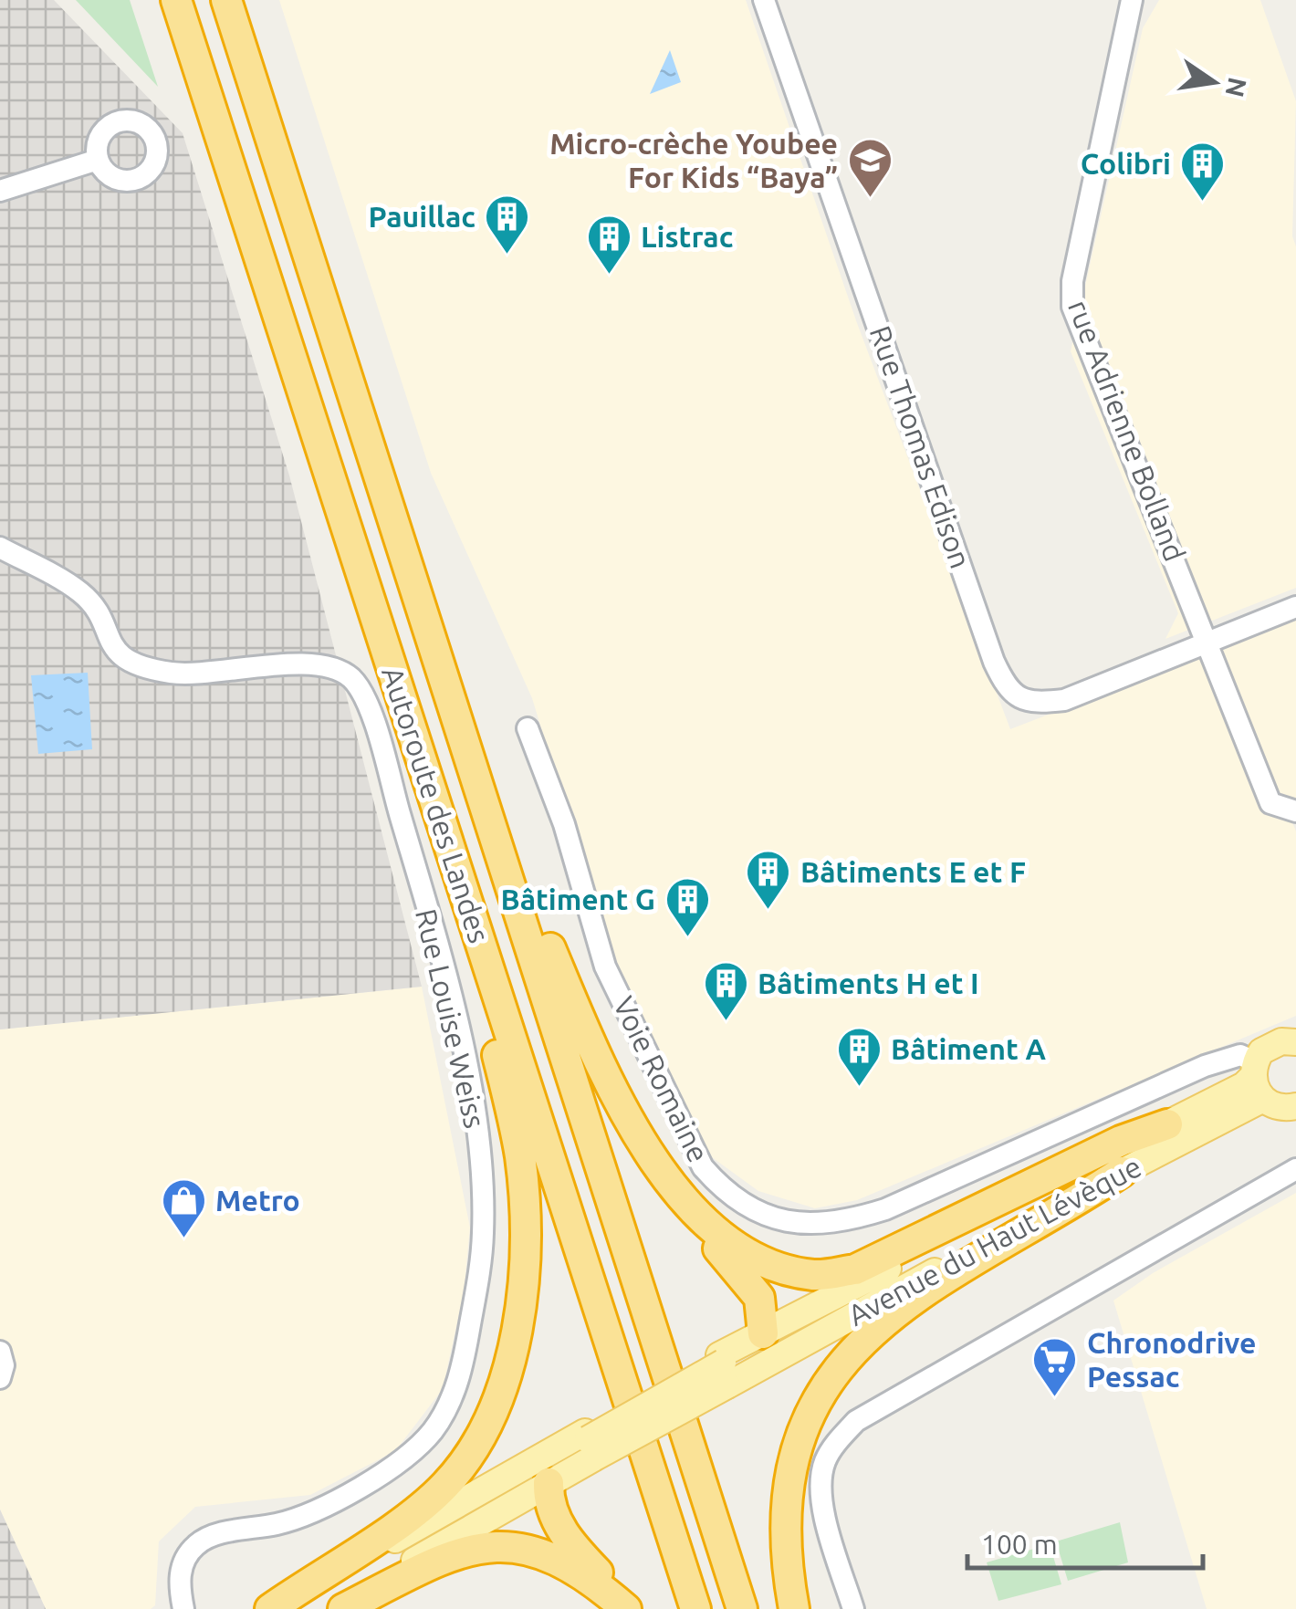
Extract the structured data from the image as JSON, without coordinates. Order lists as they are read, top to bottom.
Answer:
{
  "streets": {
    "highway": ["Autoroute des Landes"],
    "main road": ["Avenue du Haut Lévèque"],
    "street": [
      "rue Adrienne Bolland",
      "Rue Thomas Edison",
      "Rue Louise Weiss",
      "Voie Romaine"
    ]
  },
  "crossings": [
    ["rue Adrienne Bolland", "Rue Thomas Edison"],
    ["Voie Romaine", "Avenue du Haut Lévèque"]
  ],
  "places": {
    "school or university": ["Micro-crèche Youbee For Kids “Baya”"],
    "building": [
      "Colibri",
      "Pauillac",
      "Listrac",
      "Bâtiments E et F",
      "Bâtiment G",
      "Bâtiments H et I",
      "Bâtiment A"
    ],
    "shop": ["Metro"],
    "supermarket": ["Chronodrive Pessac"]
  },
  "scale_bar": "100 m",
  "north": "right"
}
